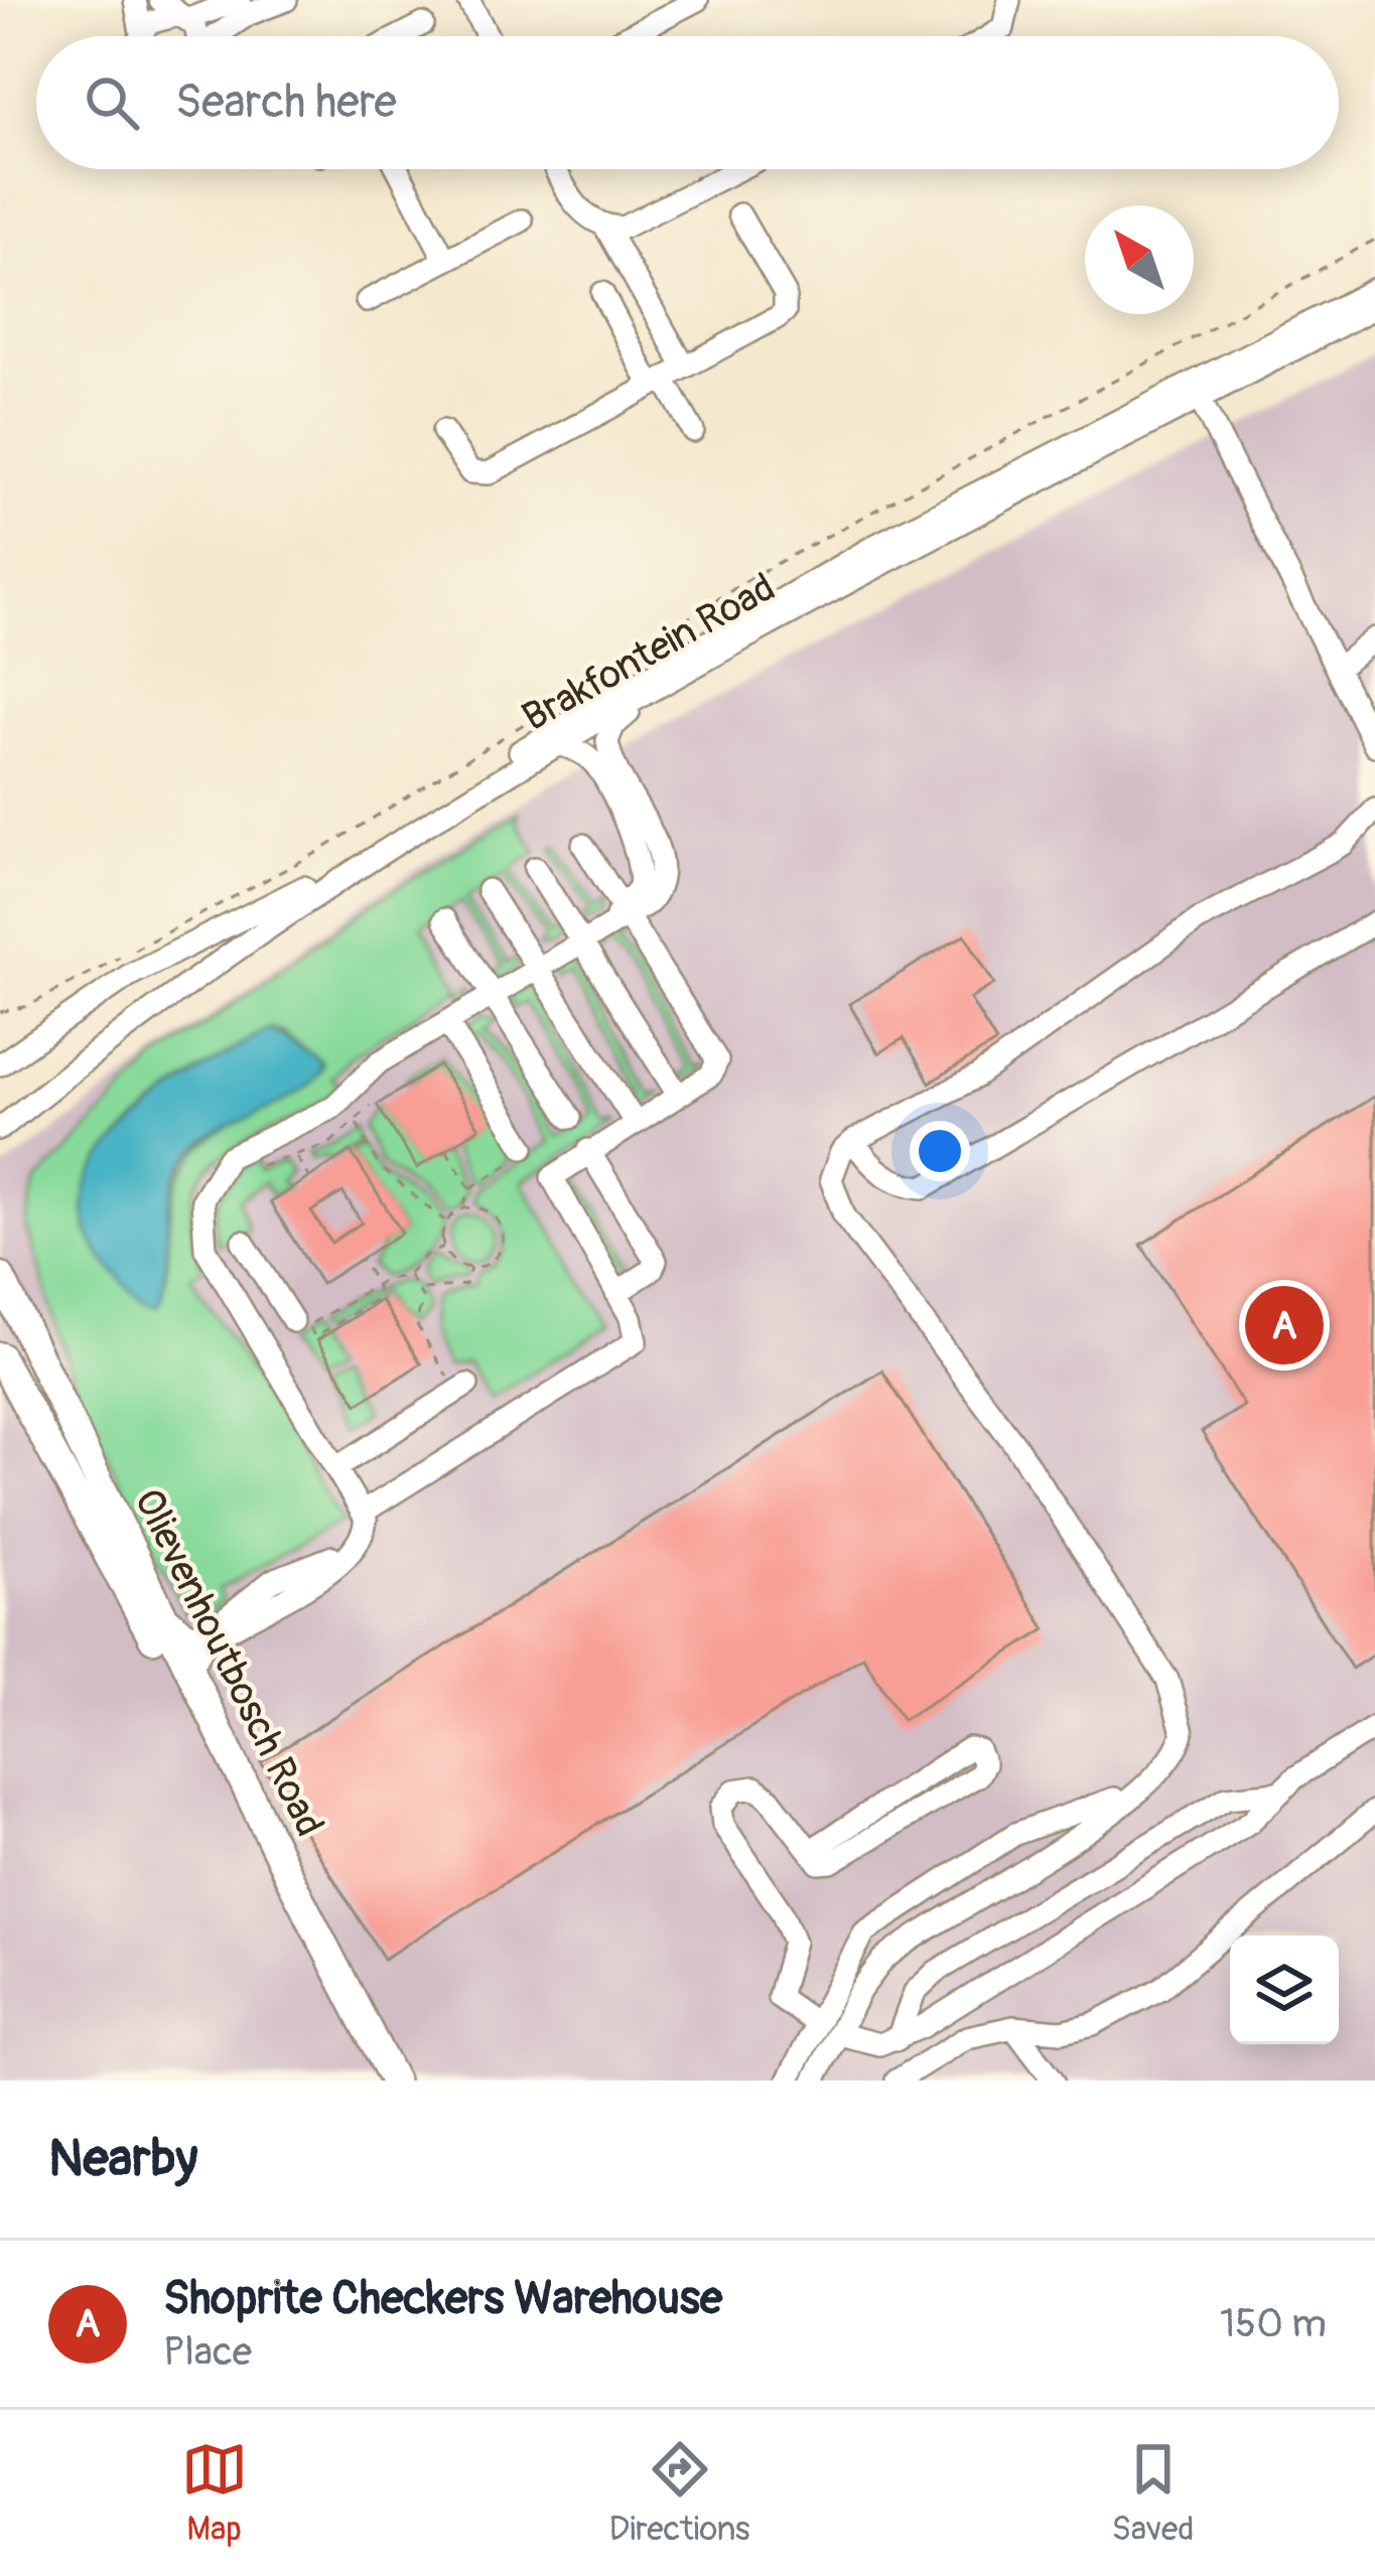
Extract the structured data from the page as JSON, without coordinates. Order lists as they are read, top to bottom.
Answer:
{
  "streets": {
    "main road": ["Olievenhoutbosch Road"],
    "street": ["Brakfontein Road"]
  },
  "north": "top left",
  "page": {
    "search": "Search here",
    "pins": "A",
    "heading": "Nearby",
    "list": [
      {
        "mark": "A",
        "name": "Shoprite Checkers Warehouse",
        "note": "Place",
        "value": "150 m"
      }
    ],
    "nav": ["Map", "Directions", "Saved"]
  }
}
